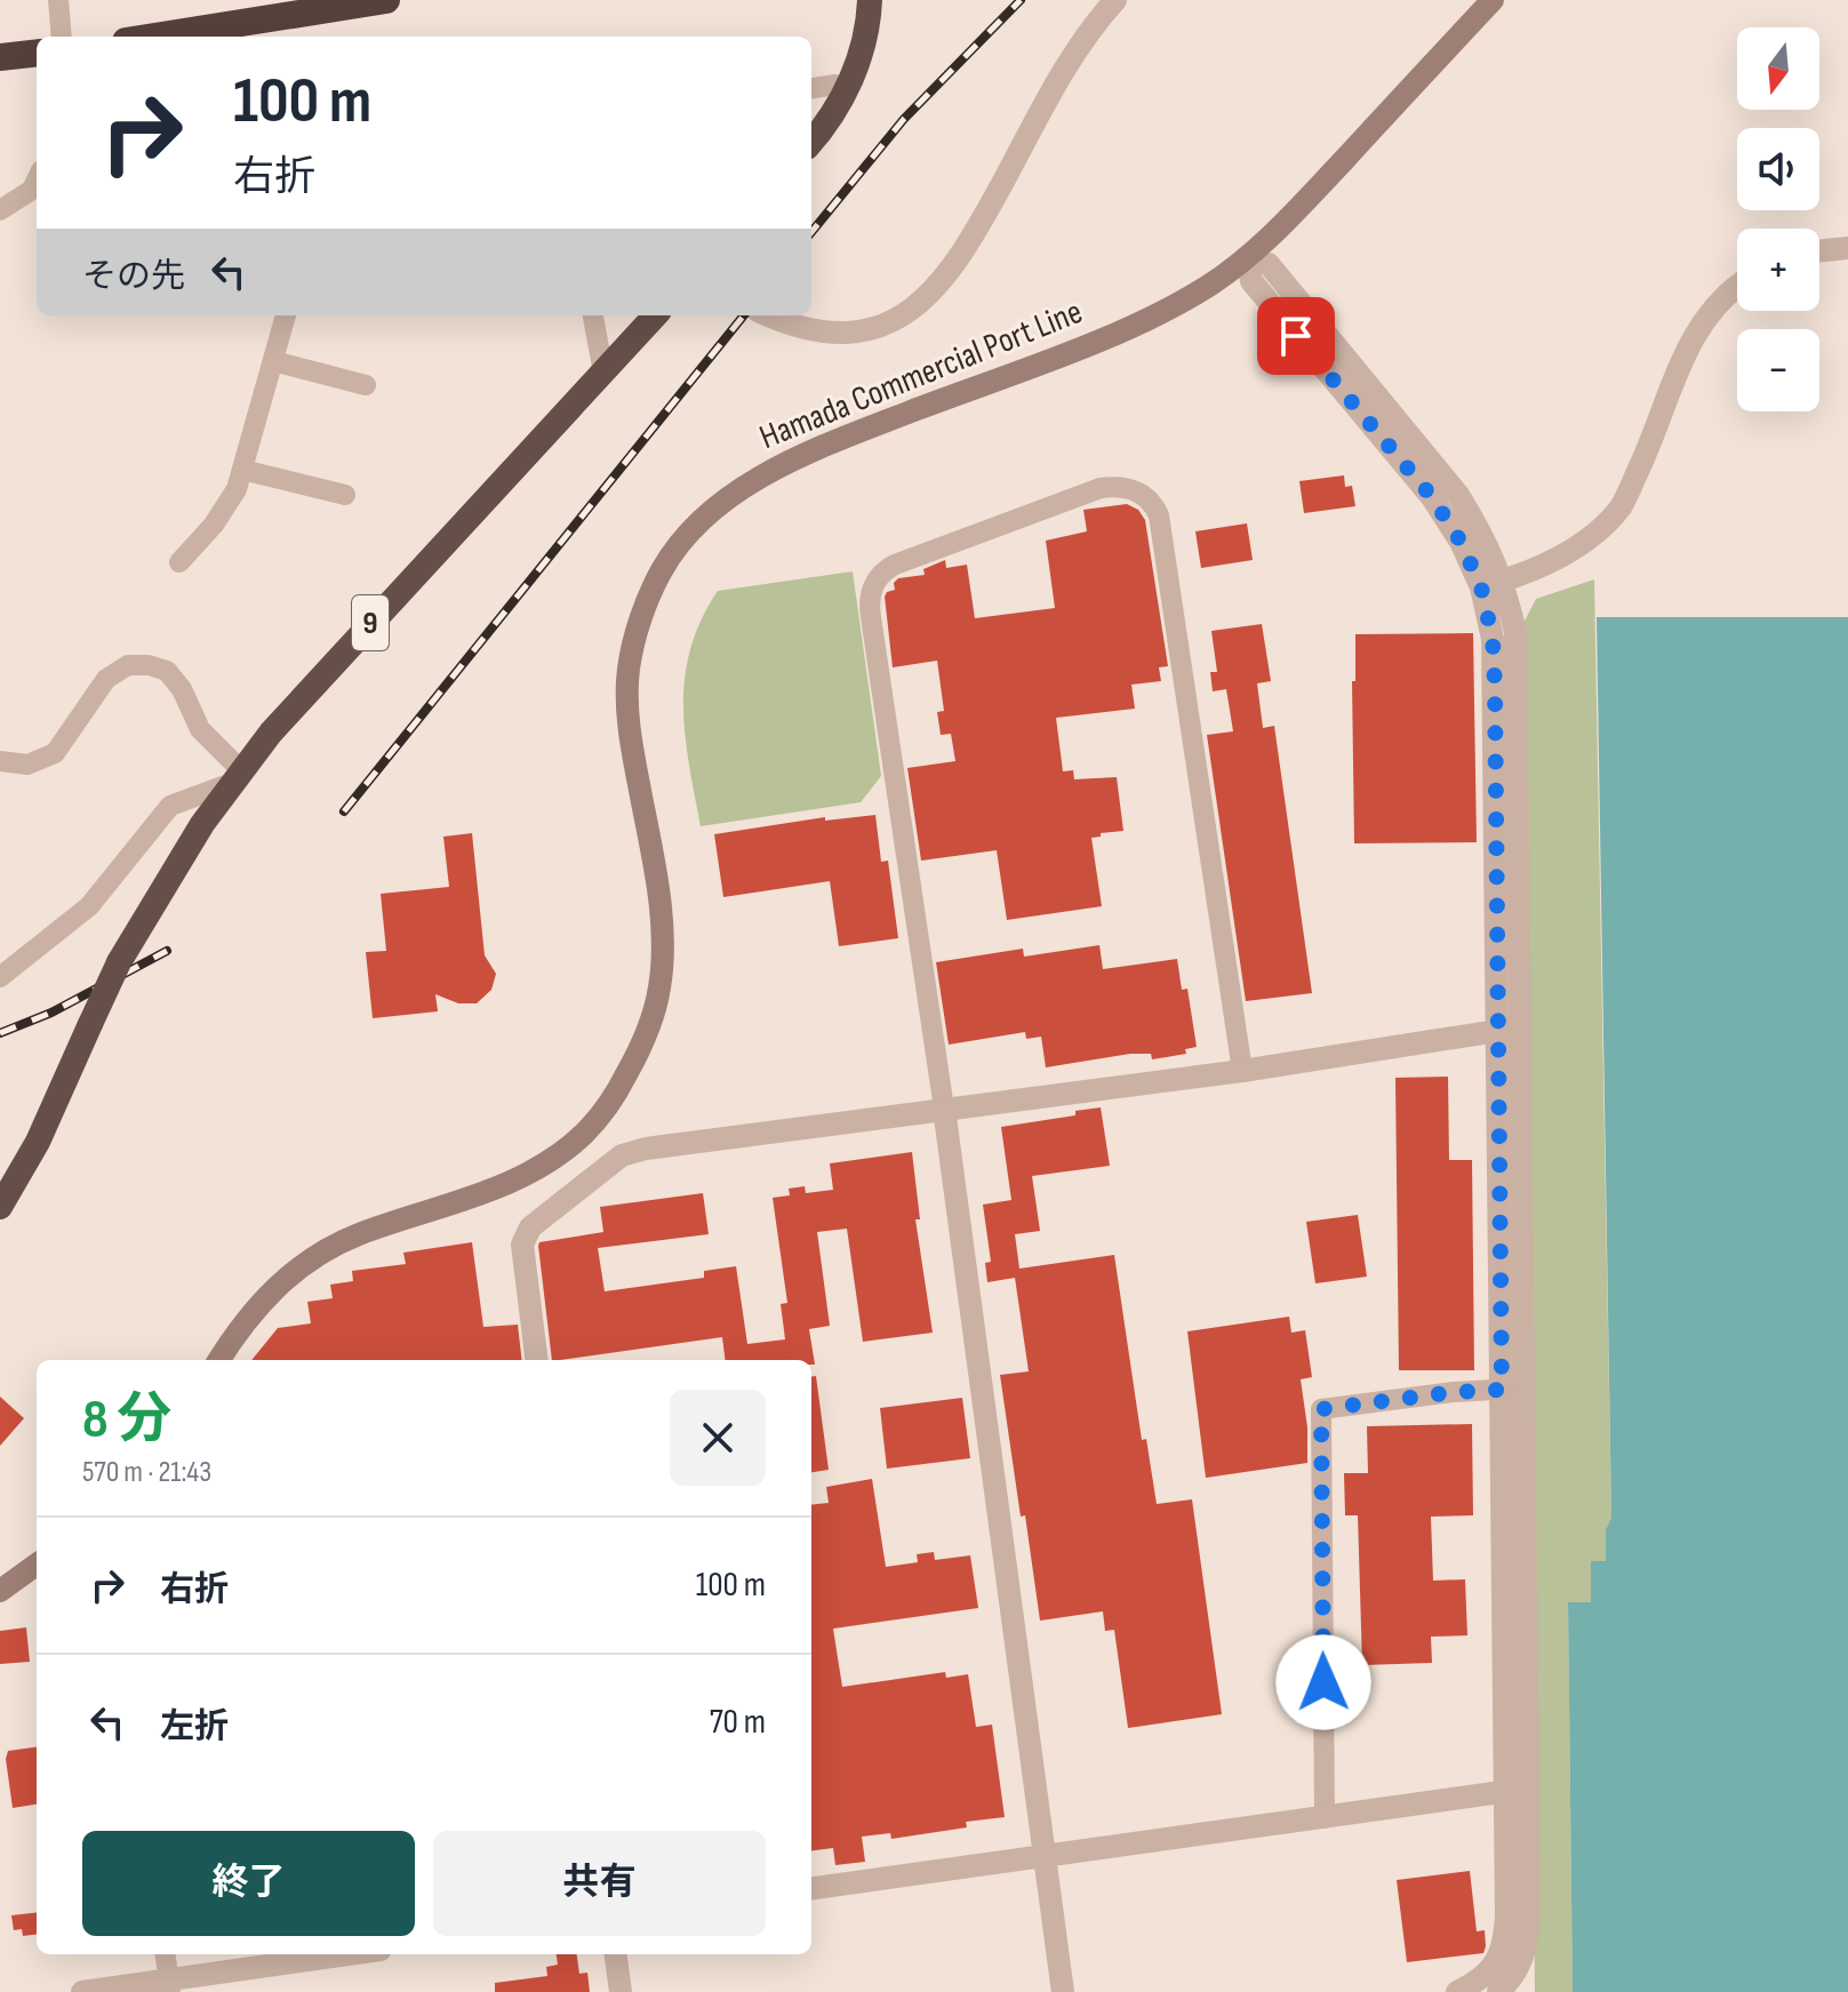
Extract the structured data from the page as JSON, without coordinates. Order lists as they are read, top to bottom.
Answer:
{
  "streets": {
    "highway": ["9"],
    "main road": ["Hamada Commercial Port Line"]
  },
  "north": "bottom",
  "page": {
    "map_buttons": ["+", "−"],
    "turn": ["100 m", "右折"],
    "then": "その先",
    "heading": ["8 分", "570 m · 21:43"],
    "list": [
      {
        "name": "右折",
        "value": "100 m"
      },
      {
        "name": "左折",
        "value": "70 m"
      }
    ],
    "buttons": ["終了", "共有"]
  }
}
